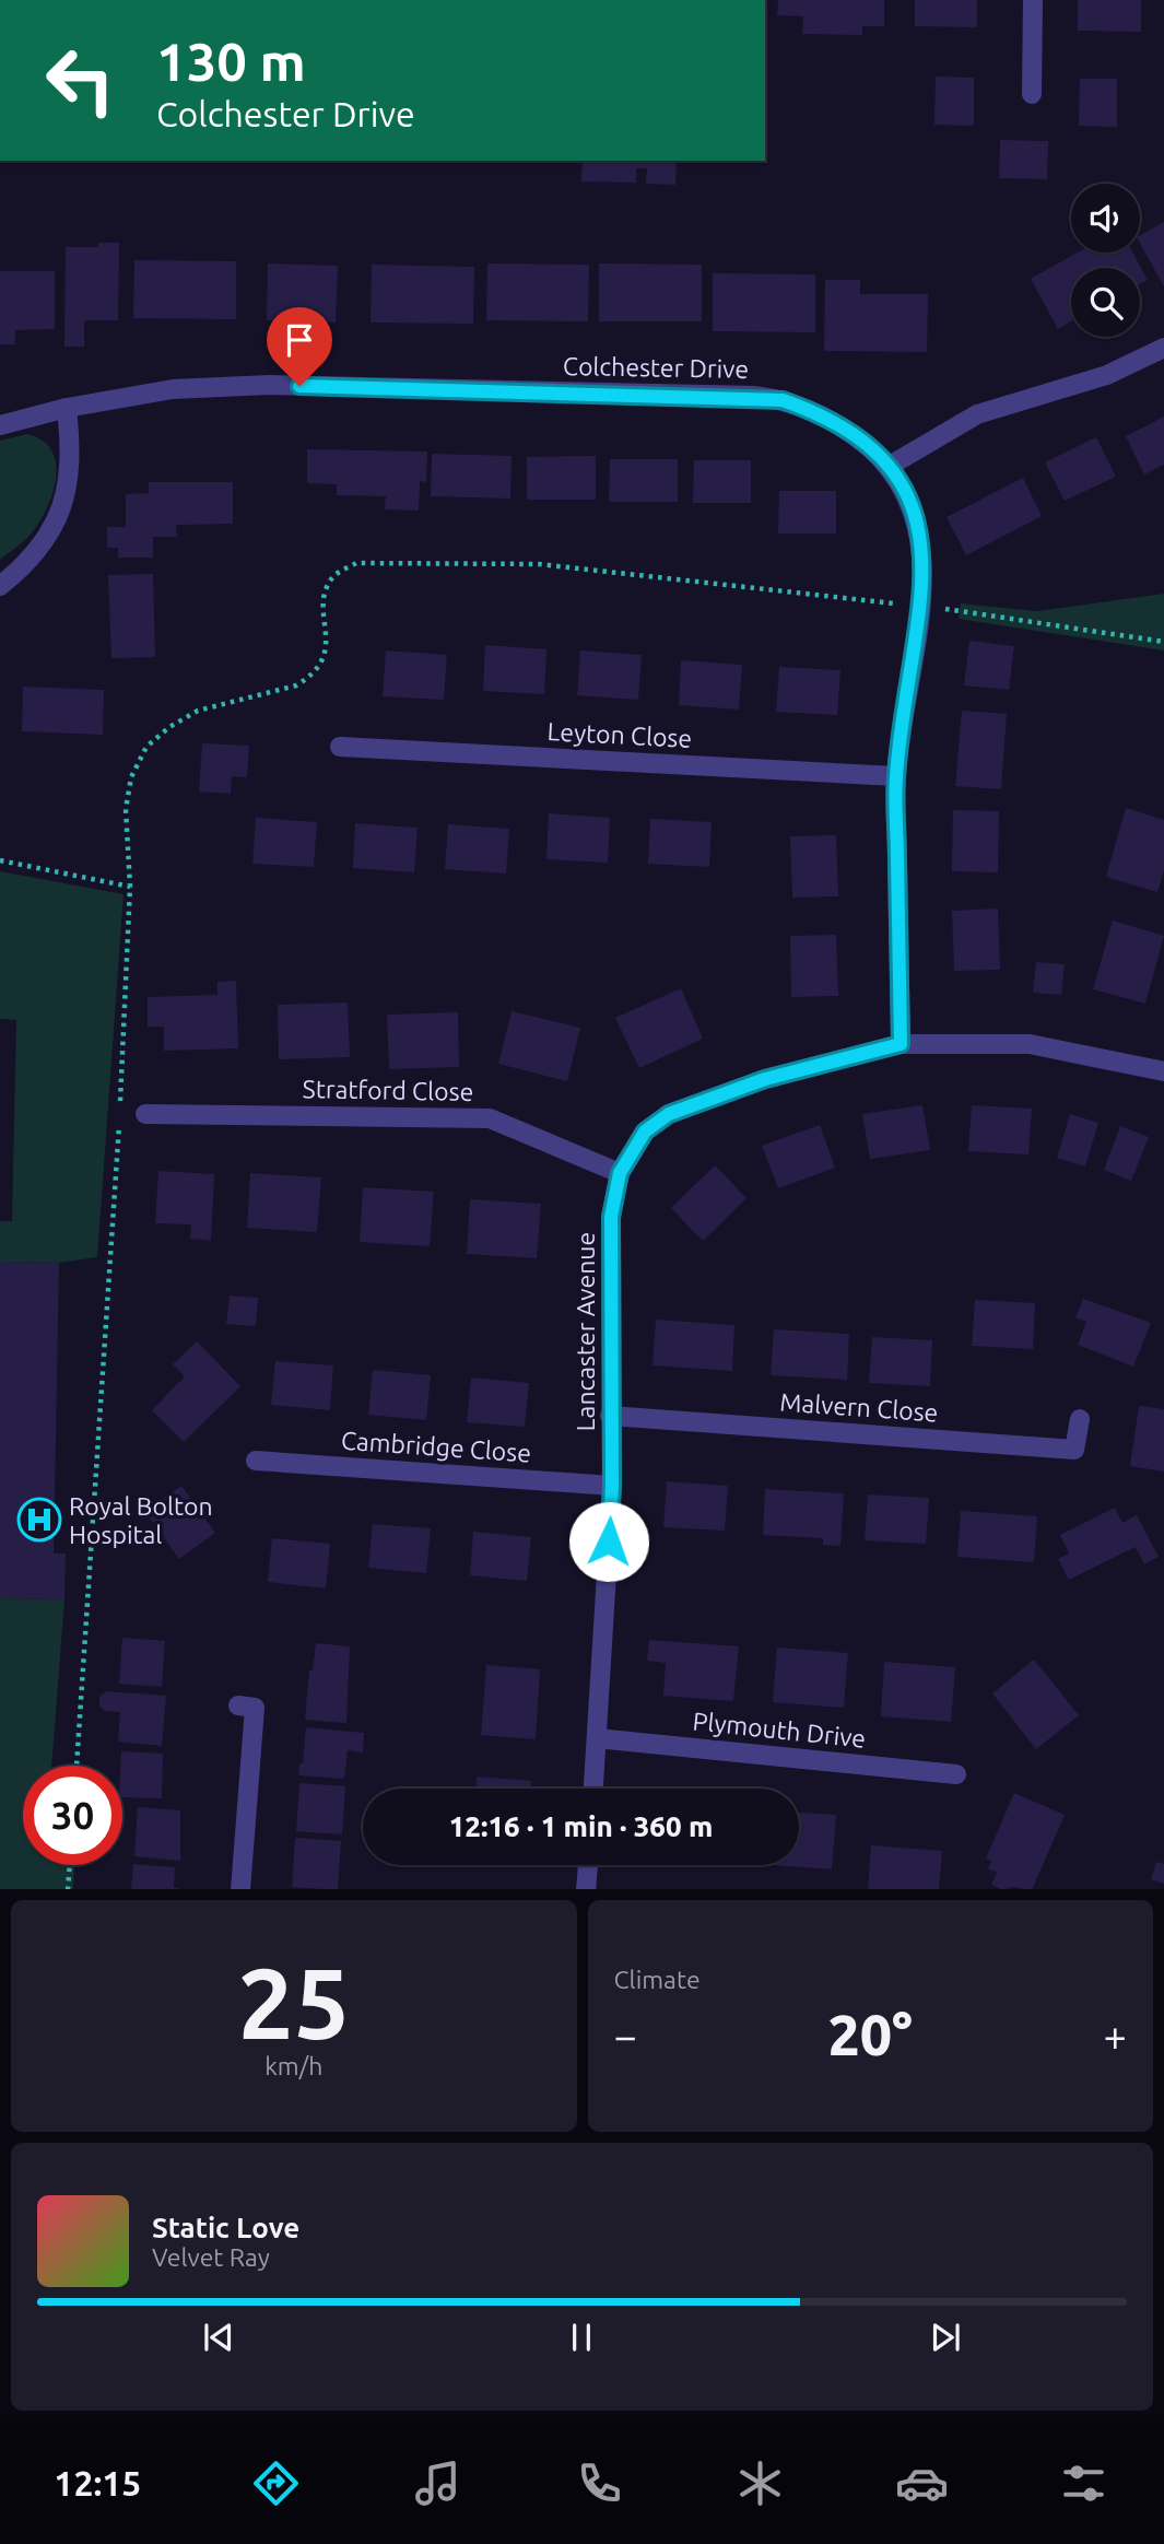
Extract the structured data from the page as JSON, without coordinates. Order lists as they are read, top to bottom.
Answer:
{
  "streets": {
    "street": [
      "Colchester Drive",
      "Leyton Close",
      "Stratford Close",
      "Lancaster Avenue",
      "Malvern Close",
      "Cambridge Close",
      "Plymouth Drive"
    ]
  },
  "crossings": [
    ["Colchester Drive", "Leyton Close"],
    ["Colchester Drive", "Lancaster Avenue"],
    ["Stratford Close", "Lancaster Avenue"],
    ["Lancaster Avenue", "Malvern Close"],
    ["Lancaster Avenue", "Cambridge Close"],
    ["Lancaster Avenue", "Plymouth Drive"]
  ],
  "places": {
    "hospital": ["Royal Bolton Hospital"]
  },
  "page": {
    "turn": ["130 m", "Colchester Drive"],
    "limit": "30",
    "trip": "12:16 · 1 min · 360 m",
    "tile": [
      ["25", "km/h"],
      "Climate"
    ],
    "heat": ["−", "20°", "+"],
    "song": ["Static Love", "Velvet Ray"],
    "tabs": "12:15"
  }
}
